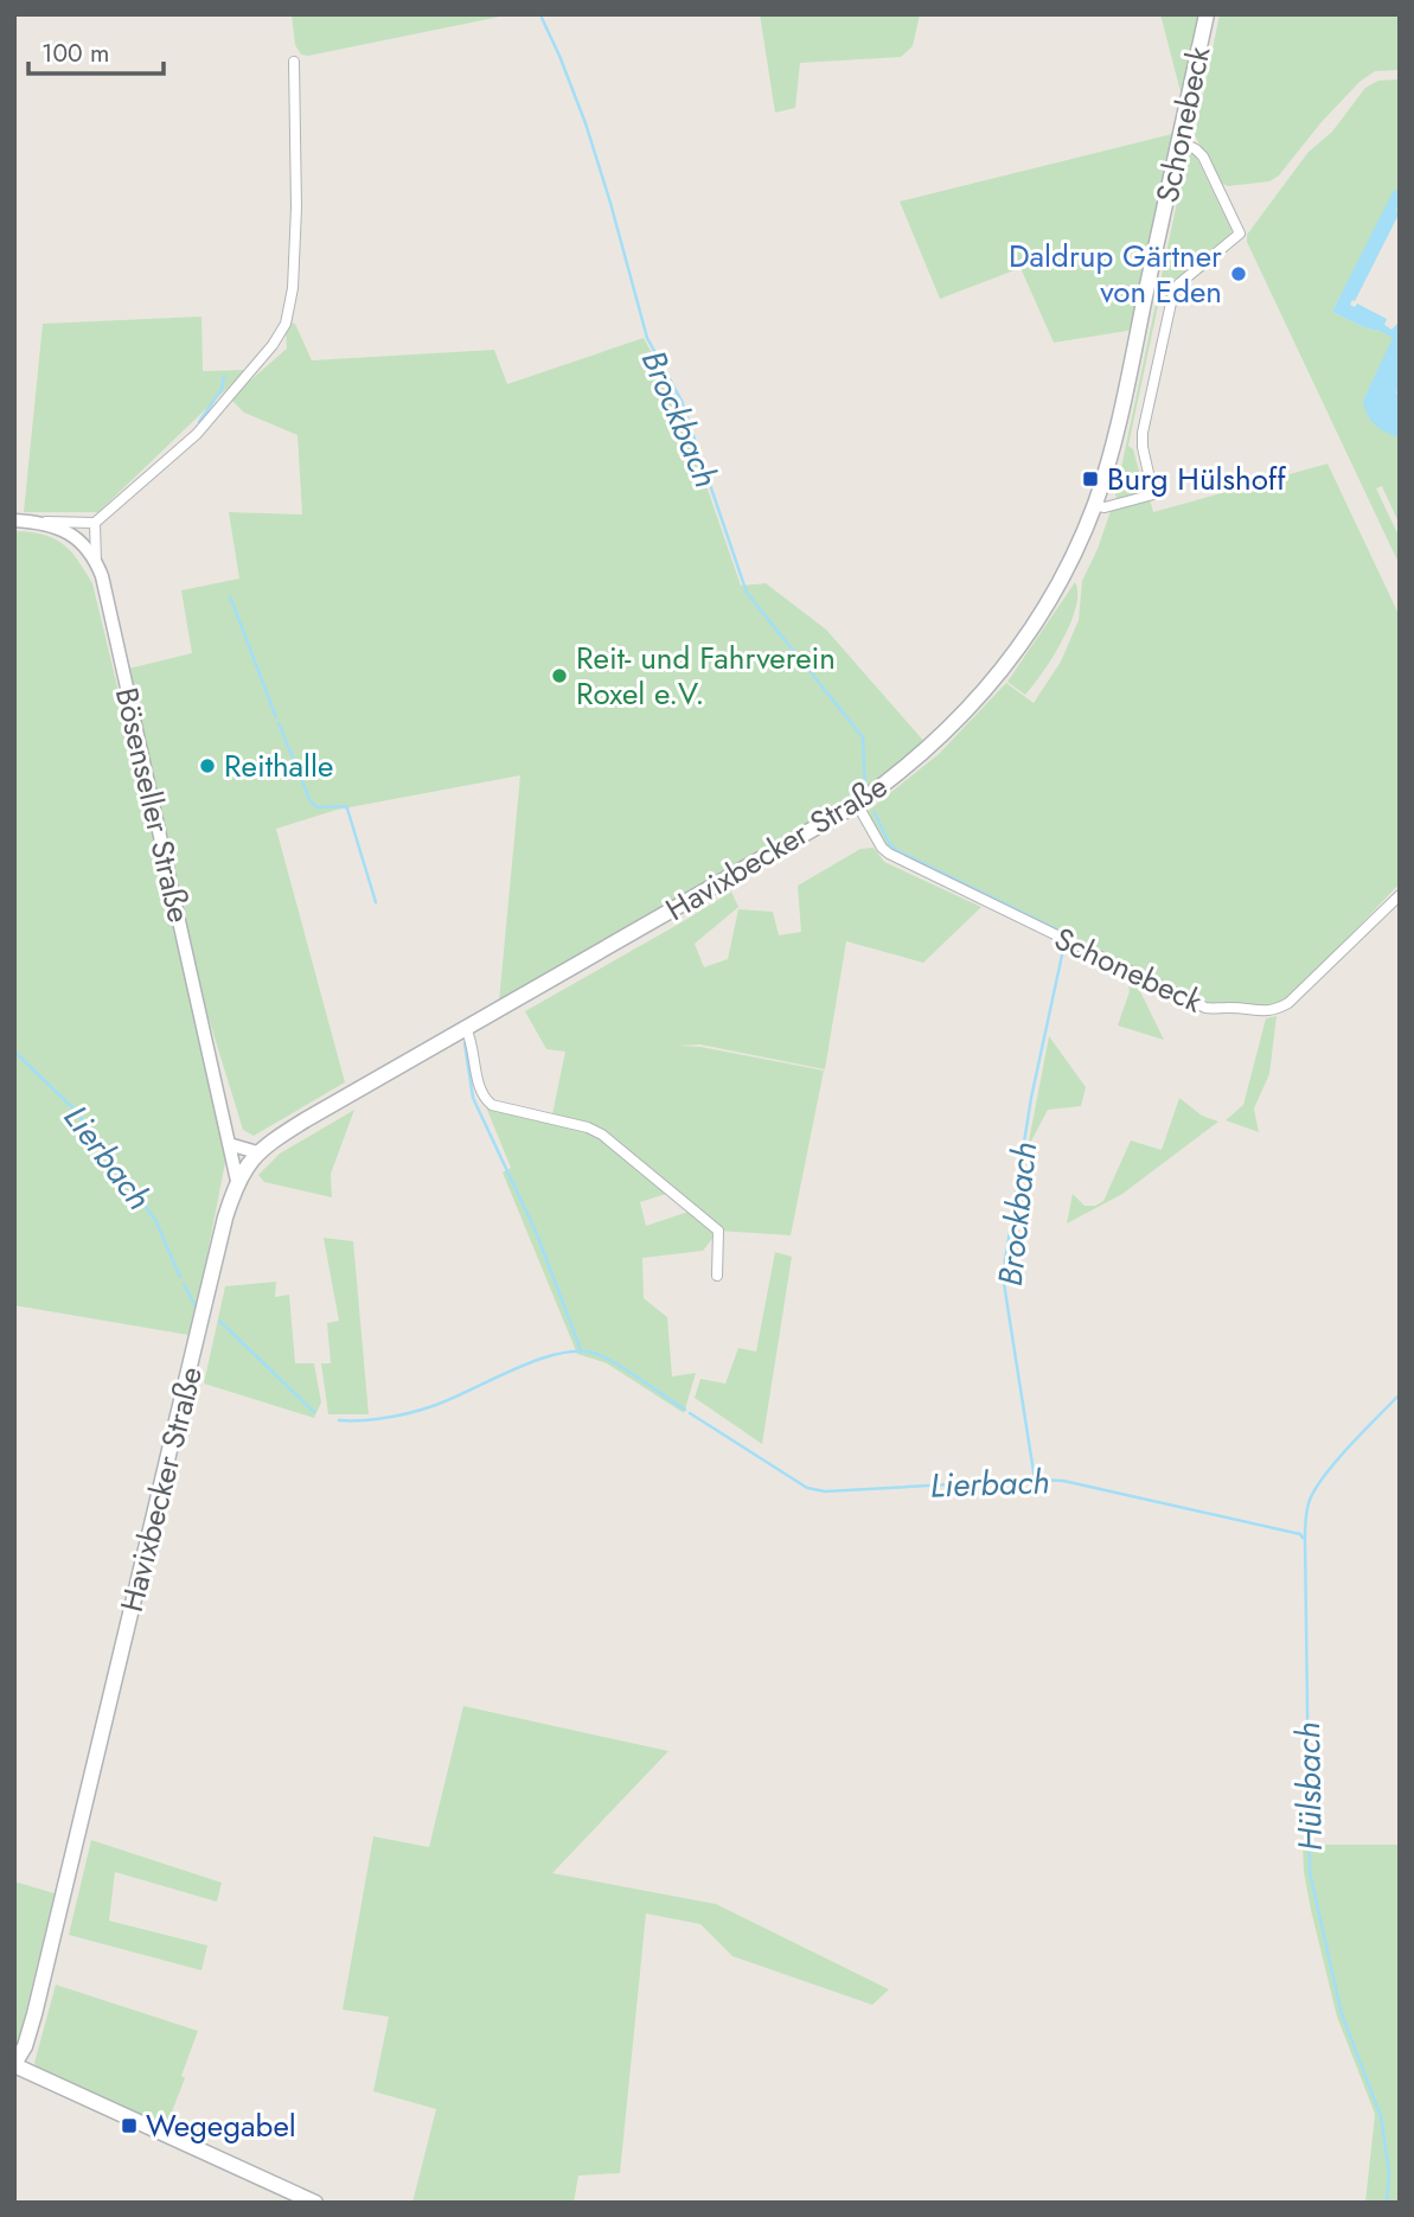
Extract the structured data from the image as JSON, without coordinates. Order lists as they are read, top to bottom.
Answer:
{
  "streets": {
    "main road": ["Schonebeck", "Havixbecker Straße"],
    "street": ["Bösenseller Straße"]
  },
  "crossings": [
    ["Schonebeck", "Havixbecker Straße"],
    ["Bösenseller Straße", "Havixbecker Straße"]
  ],
  "water": ["Brockbach", "Lierbach", "Hülsbach"],
  "places": {
    "other": ["Daldrup Gärtner von Eden", "Reit- und Fahrverein Roxel e.V.", "Reithalle"],
    "transit": ["Burg Hülshoff", "Wegegabel"]
  },
  "scale_bar": "100 m"
}
